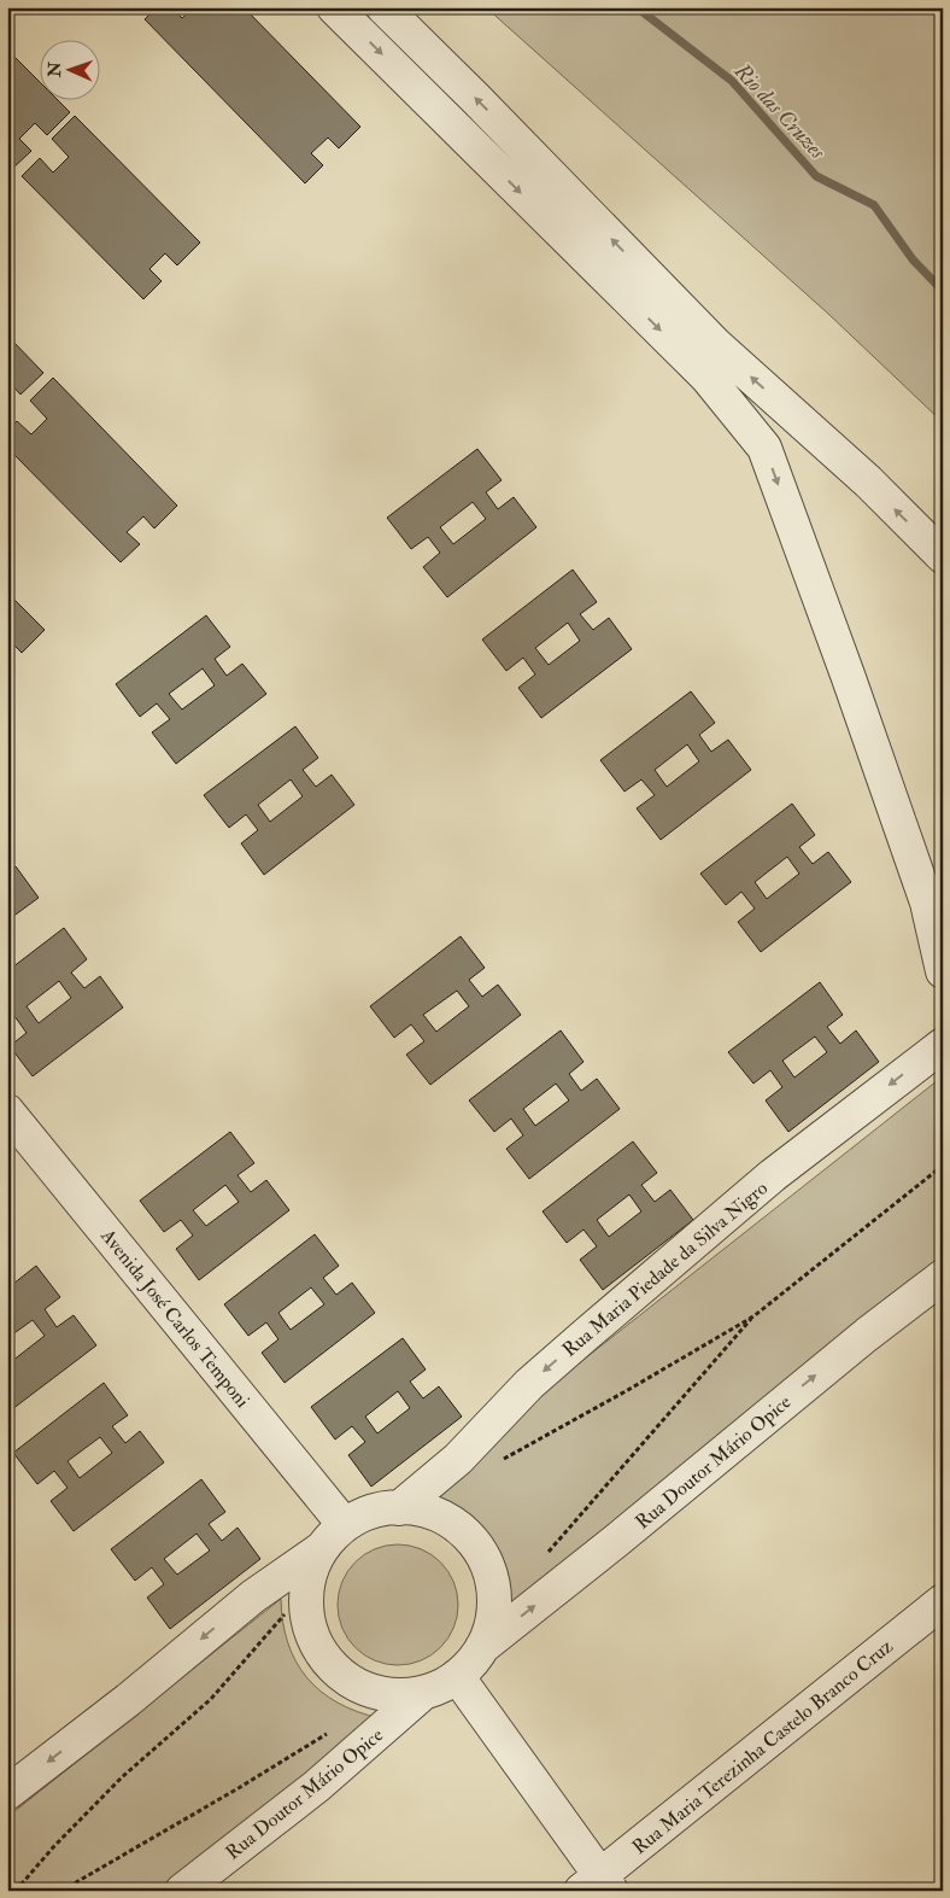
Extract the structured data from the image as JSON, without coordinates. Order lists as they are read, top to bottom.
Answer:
{
  "streets": {
    "street": [
      "Rua Maria Piedade da Silva Nigro",
      "Avenida José Carlos Temponi",
      "Rua Doutor Mário Opice",
      "Rua Maria Terezinha Castelo Branco Cruz"
    ]
  },
  "crossings": [
    ["Rua Maria Piedade da Silva Nigro", "Avenida José Carlos Temponi"],
    ["Rua Maria Piedade da Silva Nigro", "Rua Doutor Mário Opice"],
    ["Avenida José Carlos Temponi", "Rua Doutor Mário Opice"]
  ],
  "one_way": ["Rua Maria Piedade da Silva Nigro", "Rua Doutor Mário Opice"],
  "water": ["Rio das Cruzes"],
  "north": "left"
}
